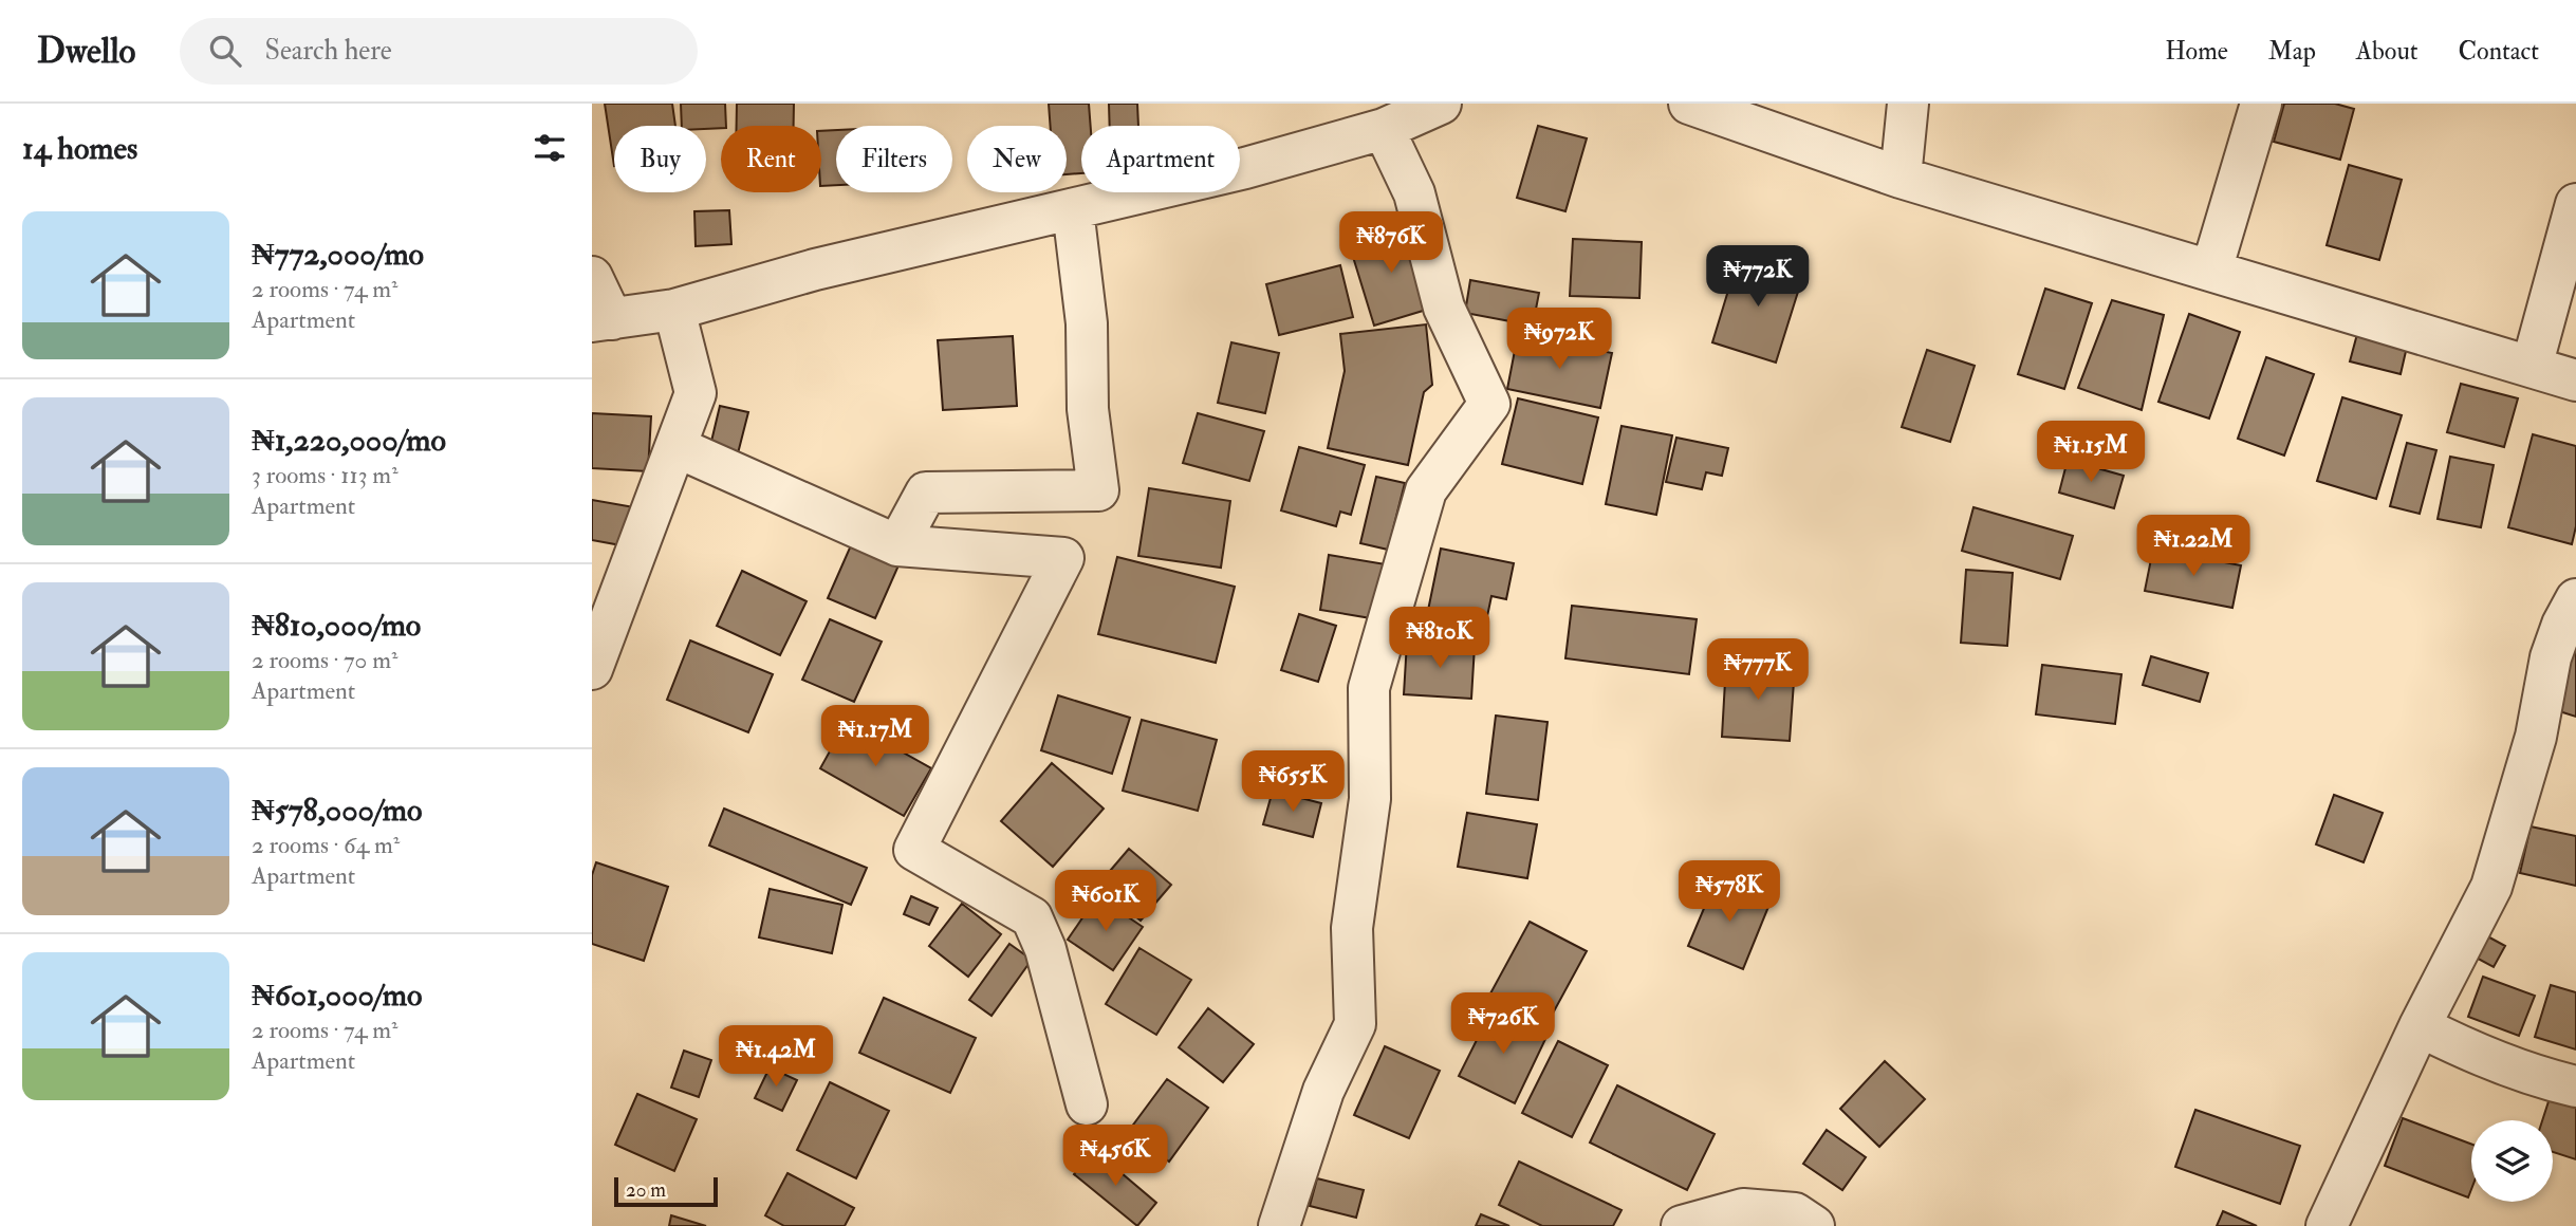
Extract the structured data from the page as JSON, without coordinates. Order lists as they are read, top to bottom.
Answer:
{
  "scale_bar": "20 m",
  "page": {
    "header": "Dwello",
    "search": "Search here",
    "nav": [
      "Home",
      "Map",
      "About",
      "Contact"
    ],
    "heading": "14 homes",
    "chip": [
      "Buy",
      "Rent",
      "Filters",
      "New",
      "Apartment"
    ],
    "list": [
      {
        "name": "₦772,000/mo",
        "note": "2 rooms · 74 m² · Apartment"
      },
      {
        "name": "₦1,220,000/mo",
        "note": "3 rooms · 113 m² · Apartment"
      },
      {
        "name": "₦810,000/mo",
        "note": "2 rooms · 70 m² · Apartment"
      },
      {
        "name": "₦578,000/mo",
        "note": "2 rooms · 64 m² · Apartment"
      },
      {
        "name": "₦601,000/mo",
        "note": "2 rooms · 74 m² · Apartment"
      }
    ],
    "price": [
      "₦876K",
      "₦772K",
      "₦972K",
      "₦1.15M",
      "₦1.22M",
      "₦810K",
      "₦777K",
      "₦1.17M",
      "₦655K",
      "₦578K",
      "₦601K",
      "₦726K",
      "₦1.42M",
      "₦456K"
    ],
    "scale": "20 m"
  }
}
